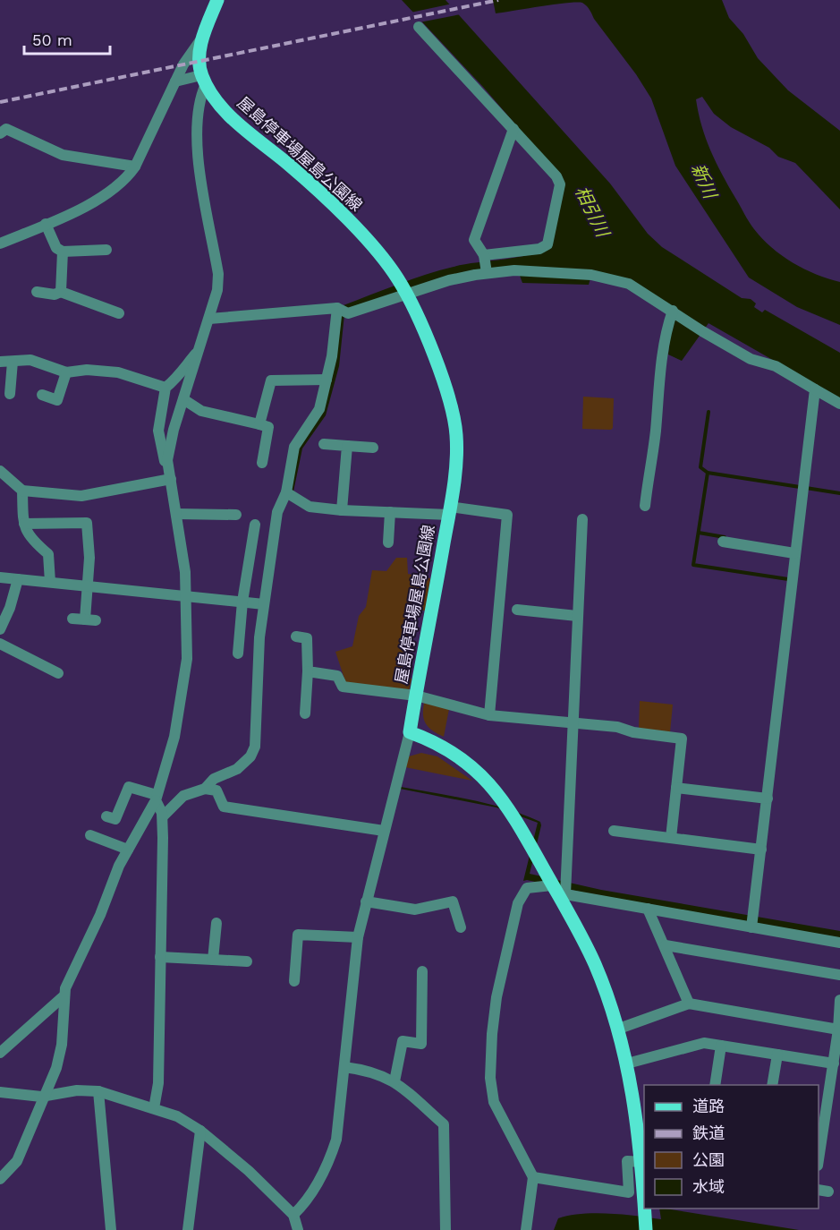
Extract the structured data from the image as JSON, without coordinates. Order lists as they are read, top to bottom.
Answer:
{
  "streets": {
    "main road": ["屋島停車場屋島公園線"]
  },
  "water": ["新川", "相引川"],
  "legend": [
    "道路",
    "鉄道",
    "公園",
    "水域"
  ],
  "scale_bar": "50 m"
}
